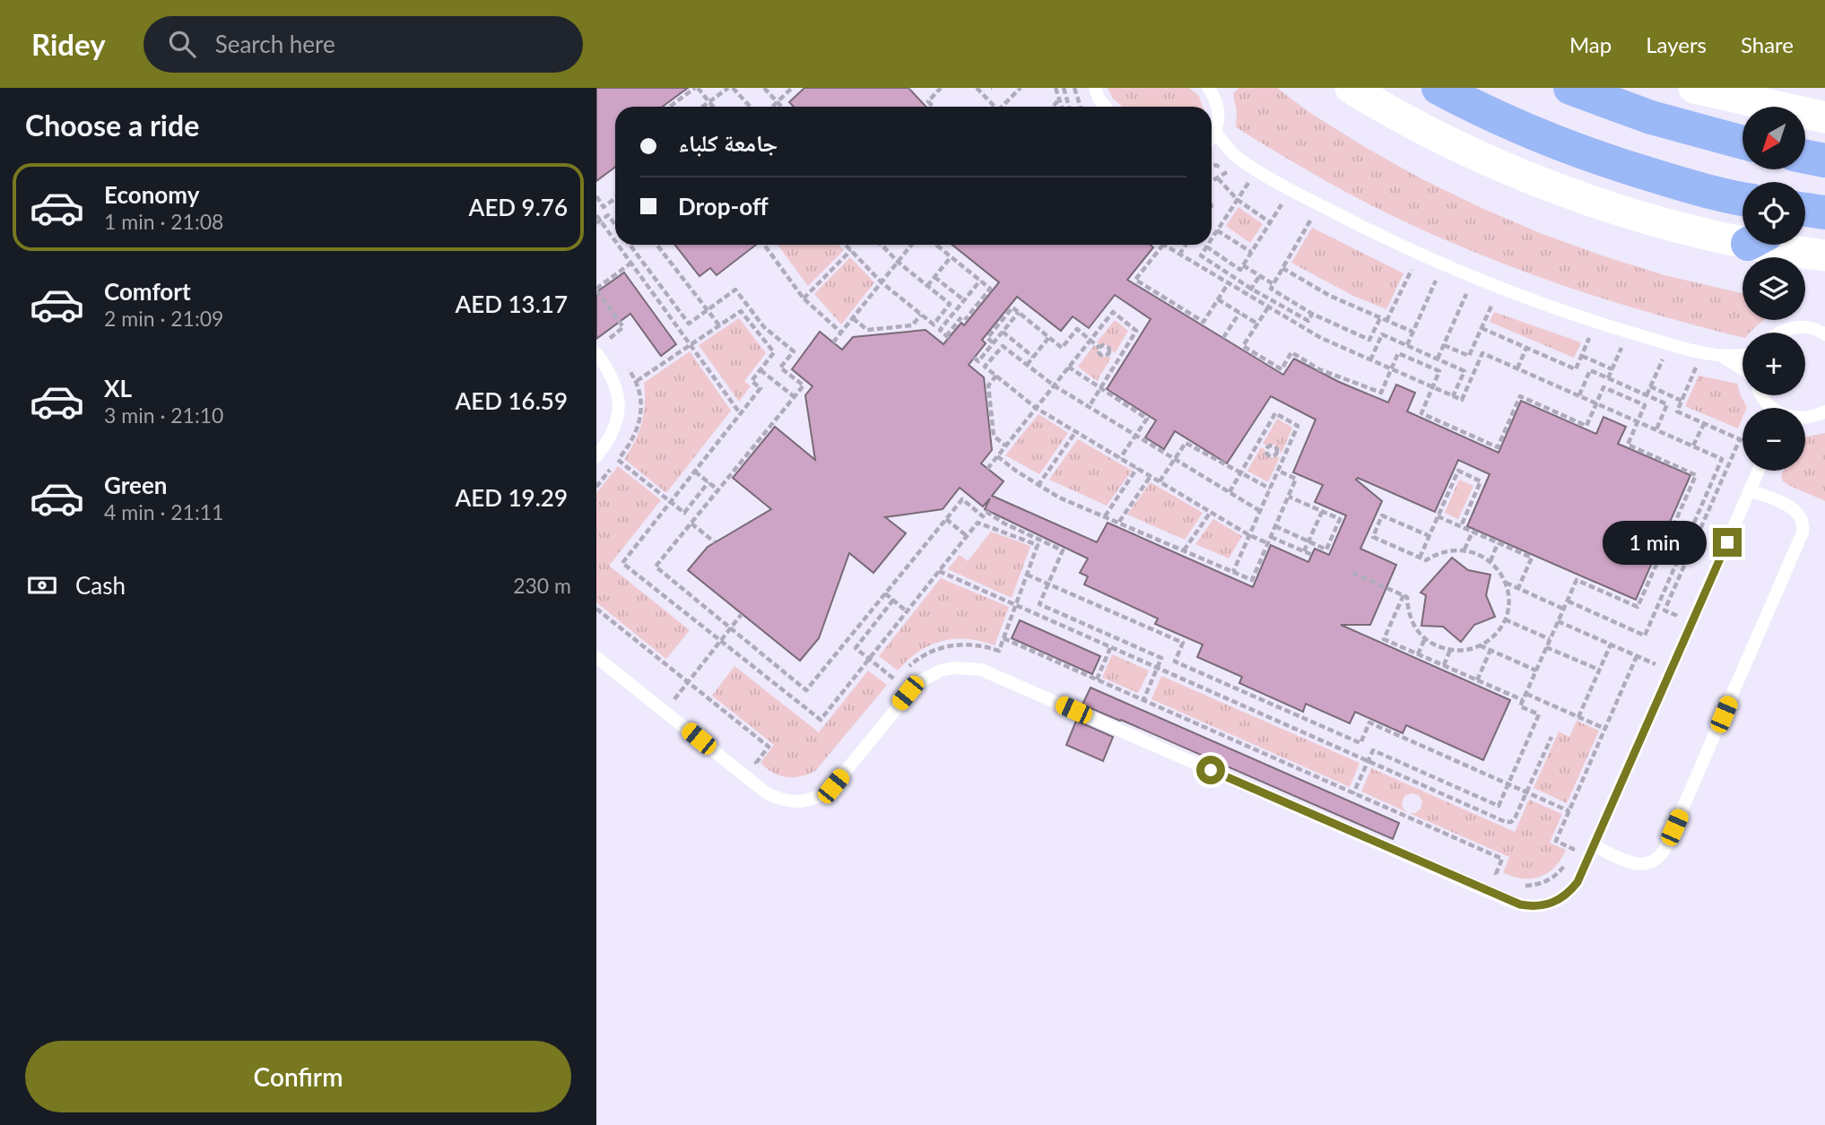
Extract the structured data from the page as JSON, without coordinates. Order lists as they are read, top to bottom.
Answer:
{
  "north": "bottom left",
  "page": {
    "header": "Ridey",
    "search": "Search here",
    "nav": ["Map", "Layers", "Share"],
    "heading": "Choose a ride",
    "map_buttons": ["+", "−"],
    "banner": ["جامعة كلباء", "Drop-off"],
    "list": [
      {
        "name": "Economy",
        "note": "1 min · 21:08",
        "value": "AED 9.76"
      },
      {
        "name": "Comfort",
        "note": "2 min · 21:09",
        "value": "AED 13.17"
      },
      {
        "name": "XL",
        "note": "3 min · 21:10",
        "value": "AED 16.59"
      },
      {
        "name": "Green",
        "note": "4 min · 21:11",
        "value": "AED 19.29"
      }
    ],
    "bubble": "1 min",
    "pay": ["Cash", "230 m"],
    "buttons": "Confirm"
  }
}
